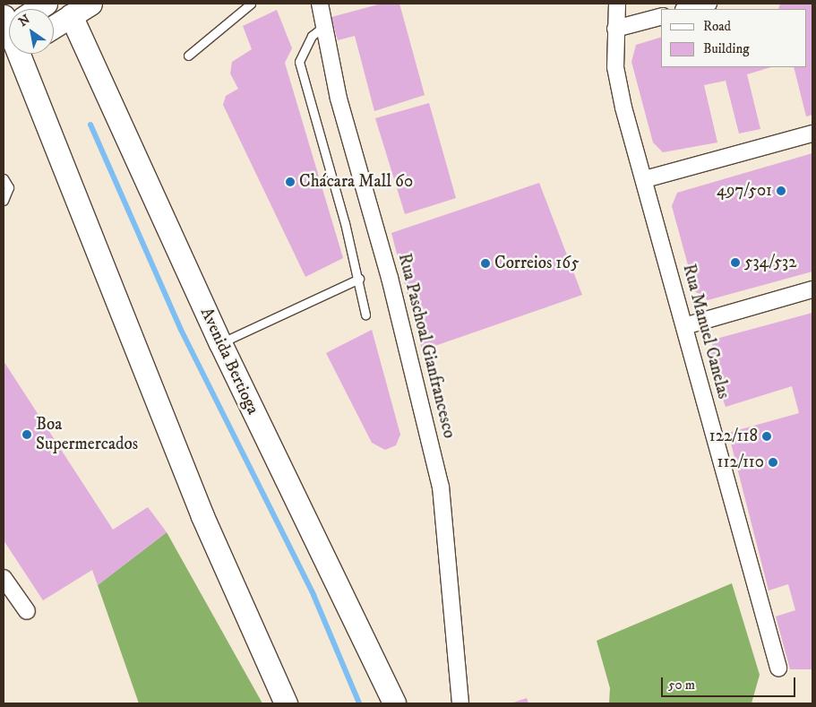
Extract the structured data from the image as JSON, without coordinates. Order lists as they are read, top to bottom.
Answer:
{
  "streets": {
    "street": ["Rua Manuel Canelas", "Rua Paschoal Gianfrancesco", "Avenida Bertioga"]
  },
  "places": [
    "Chácara Mall 60",
    "497/501",
    "534/532",
    "Correios 165",
    "Boa Supermercados",
    "122/118",
    "112/110"
  ],
  "legend": ["Road", "Building"],
  "scale_bar": "50 m",
  "north": "top left"
}
